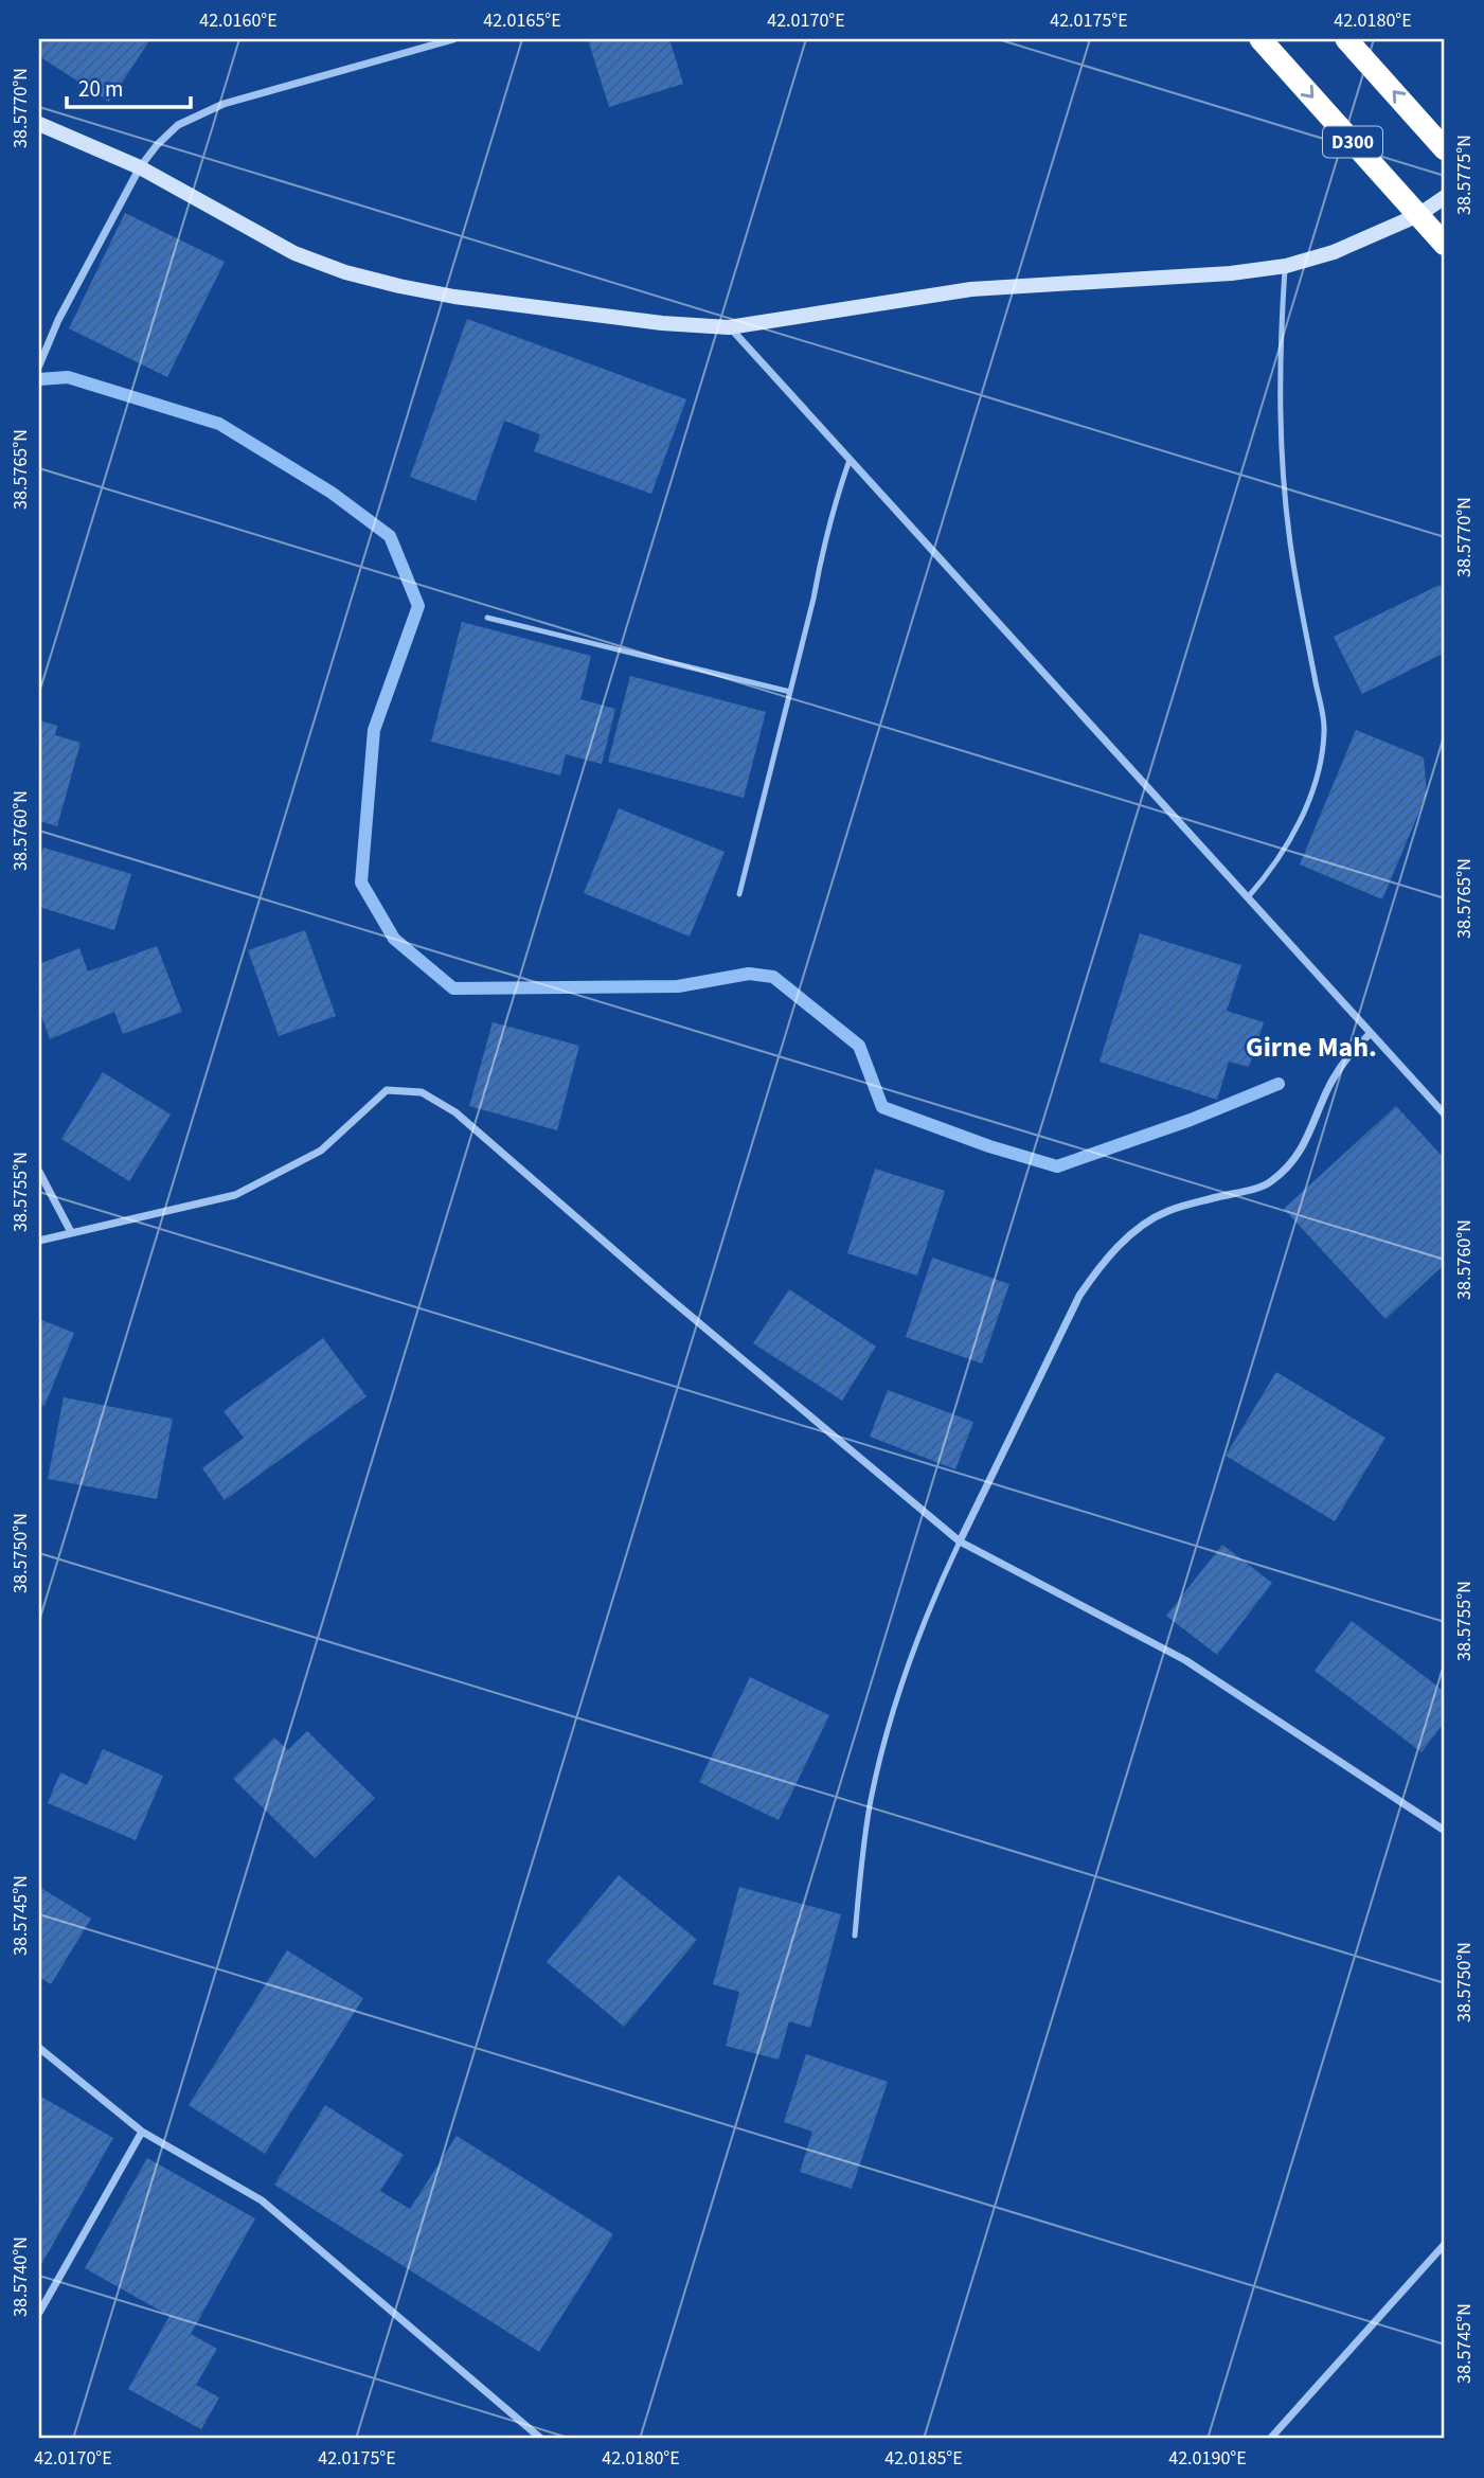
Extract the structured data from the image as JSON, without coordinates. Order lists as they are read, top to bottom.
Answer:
{
  "streets": {
    "highway": ["D300"]
  },
  "districts": ["Girne Mah."],
  "scale_bar": "20 m",
  "coordinates": [
    "42.0160°E",
    "42.0165°E",
    "42.0170°E",
    "42.0175°E",
    "42.0180°E",
    "38.5770°N",
    "38.5775°N",
    "38.5765°N",
    "38.5760°N",
    "38.5755°N",
    "38.5750°N",
    "38.5745°N",
    "38.5740°N",
    "42.0185°E",
    "42.0190°E"
  ]
}
